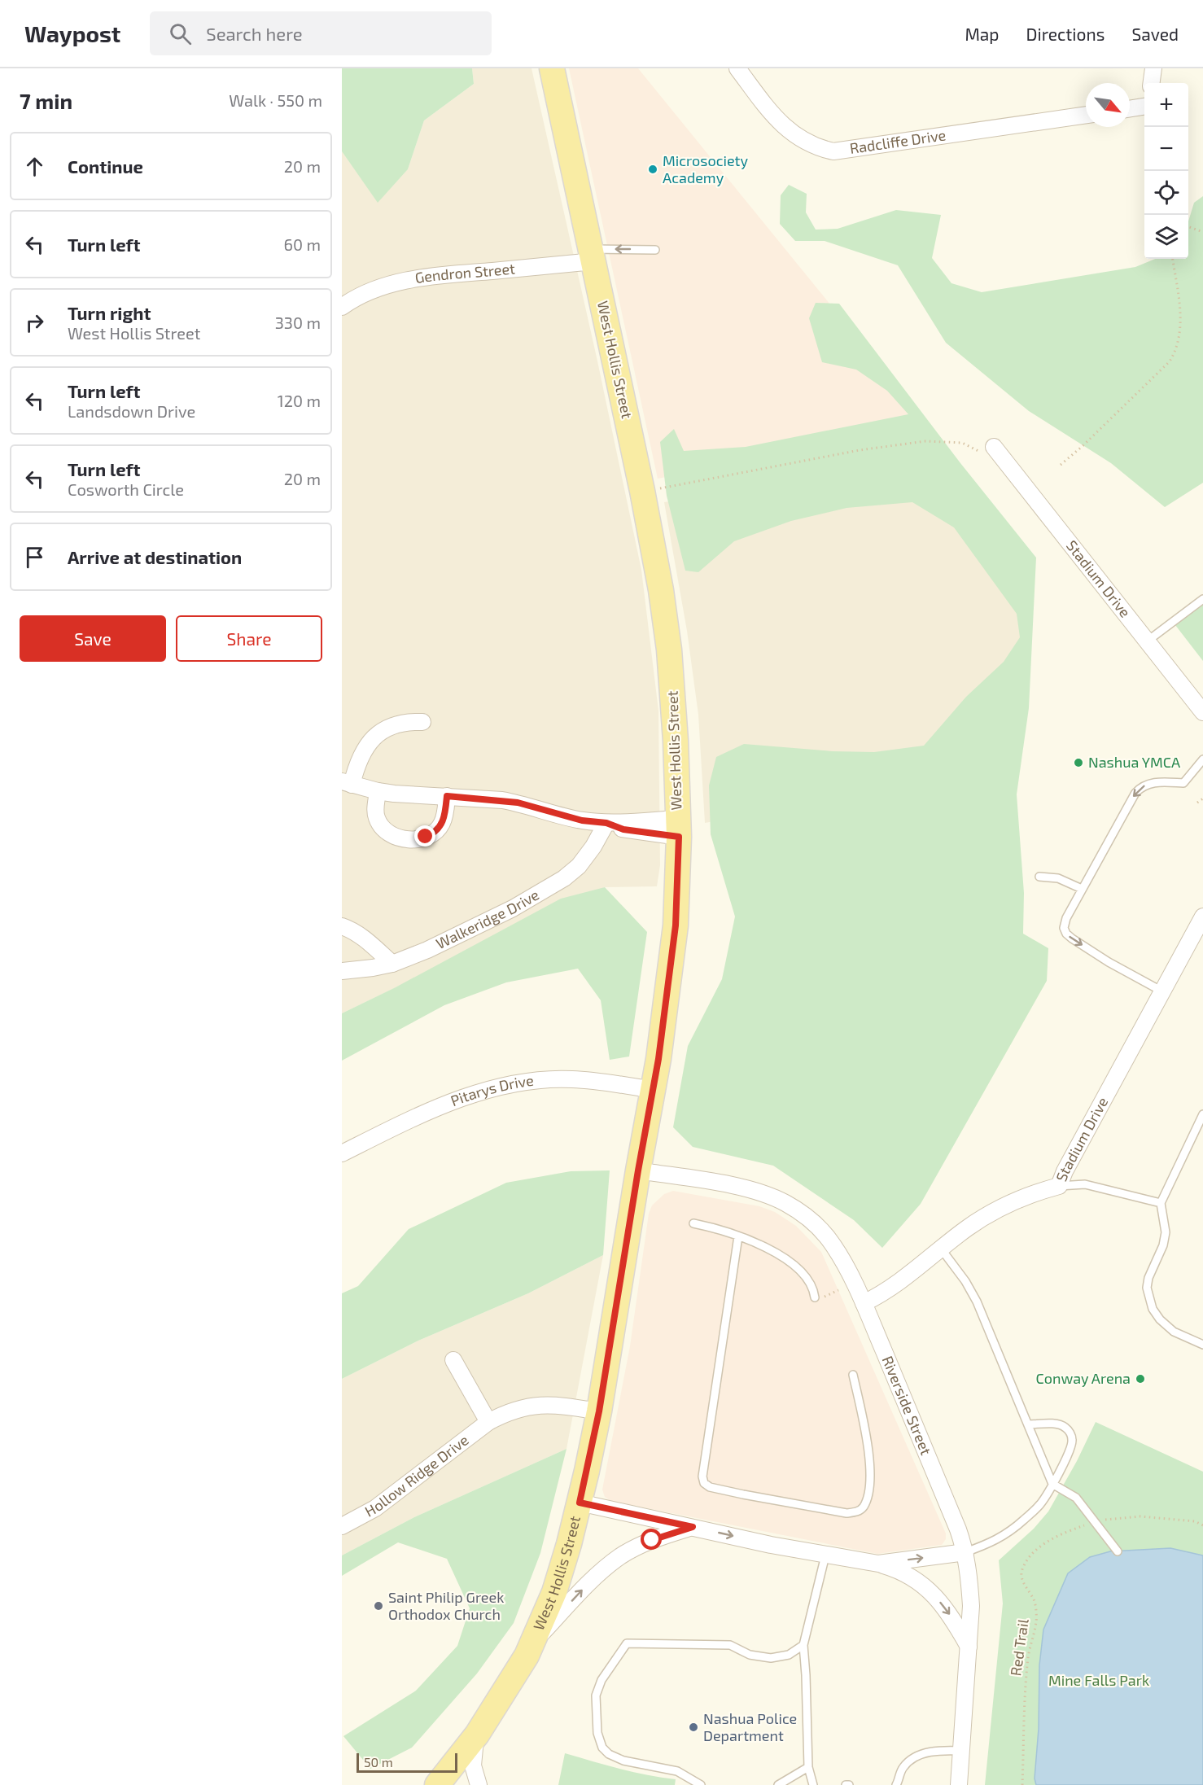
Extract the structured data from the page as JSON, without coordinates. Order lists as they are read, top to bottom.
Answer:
{
  "streets": {
    "main road": ["West Hollis Street"],
    "street": [
      "Radcliffe Drive",
      "Gendron Street",
      "Stadium Drive",
      "Walkeridge Drive",
      "Pitarys Drive",
      "Riverside Street",
      "Hollow Ridge Drive"
    ],
    "path": ["Red Trail"]
  },
  "crossings": [
    ["Gendron Street", "West Hollis Street"],
    ["West Hollis Street", "Pitarys Drive"],
    ["West Hollis Street", "Riverside Street"],
    ["West Hollis Street", "Hollow Ridge Drive"],
    ["Stadium Drive", "Riverside Street"]
  ],
  "parks": ["Mine Falls Park"],
  "places": [
    "Microsociety Academy",
    "Nashua YMCA",
    "Conway Arena",
    "Saint Philip Greek Orthodox Church",
    "Nashua Police Department"
  ],
  "scale_bar": "50 m",
  "north": "bottom right",
  "page": {
    "header": "Waypost",
    "search": "Search here",
    "nav": ["Map", "Directions", "Saved"],
    "heading": ["7 min", "Walk · 550 m"],
    "map_buttons": ["+", "−"],
    "list": [
      ["Continue", "20 m"],
      ["Turn left", "60 m"],
      ["Turn right", "West Hollis Street", "330 m"],
      ["Turn left", "Landsdown Drive", "120 m"],
      ["Turn left", "Cosworth Circle", "20 m"],
      "Arrive at destination"
    ],
    "buttons": ["Save", "Share"],
    "scale": "50 m"
  }
}
